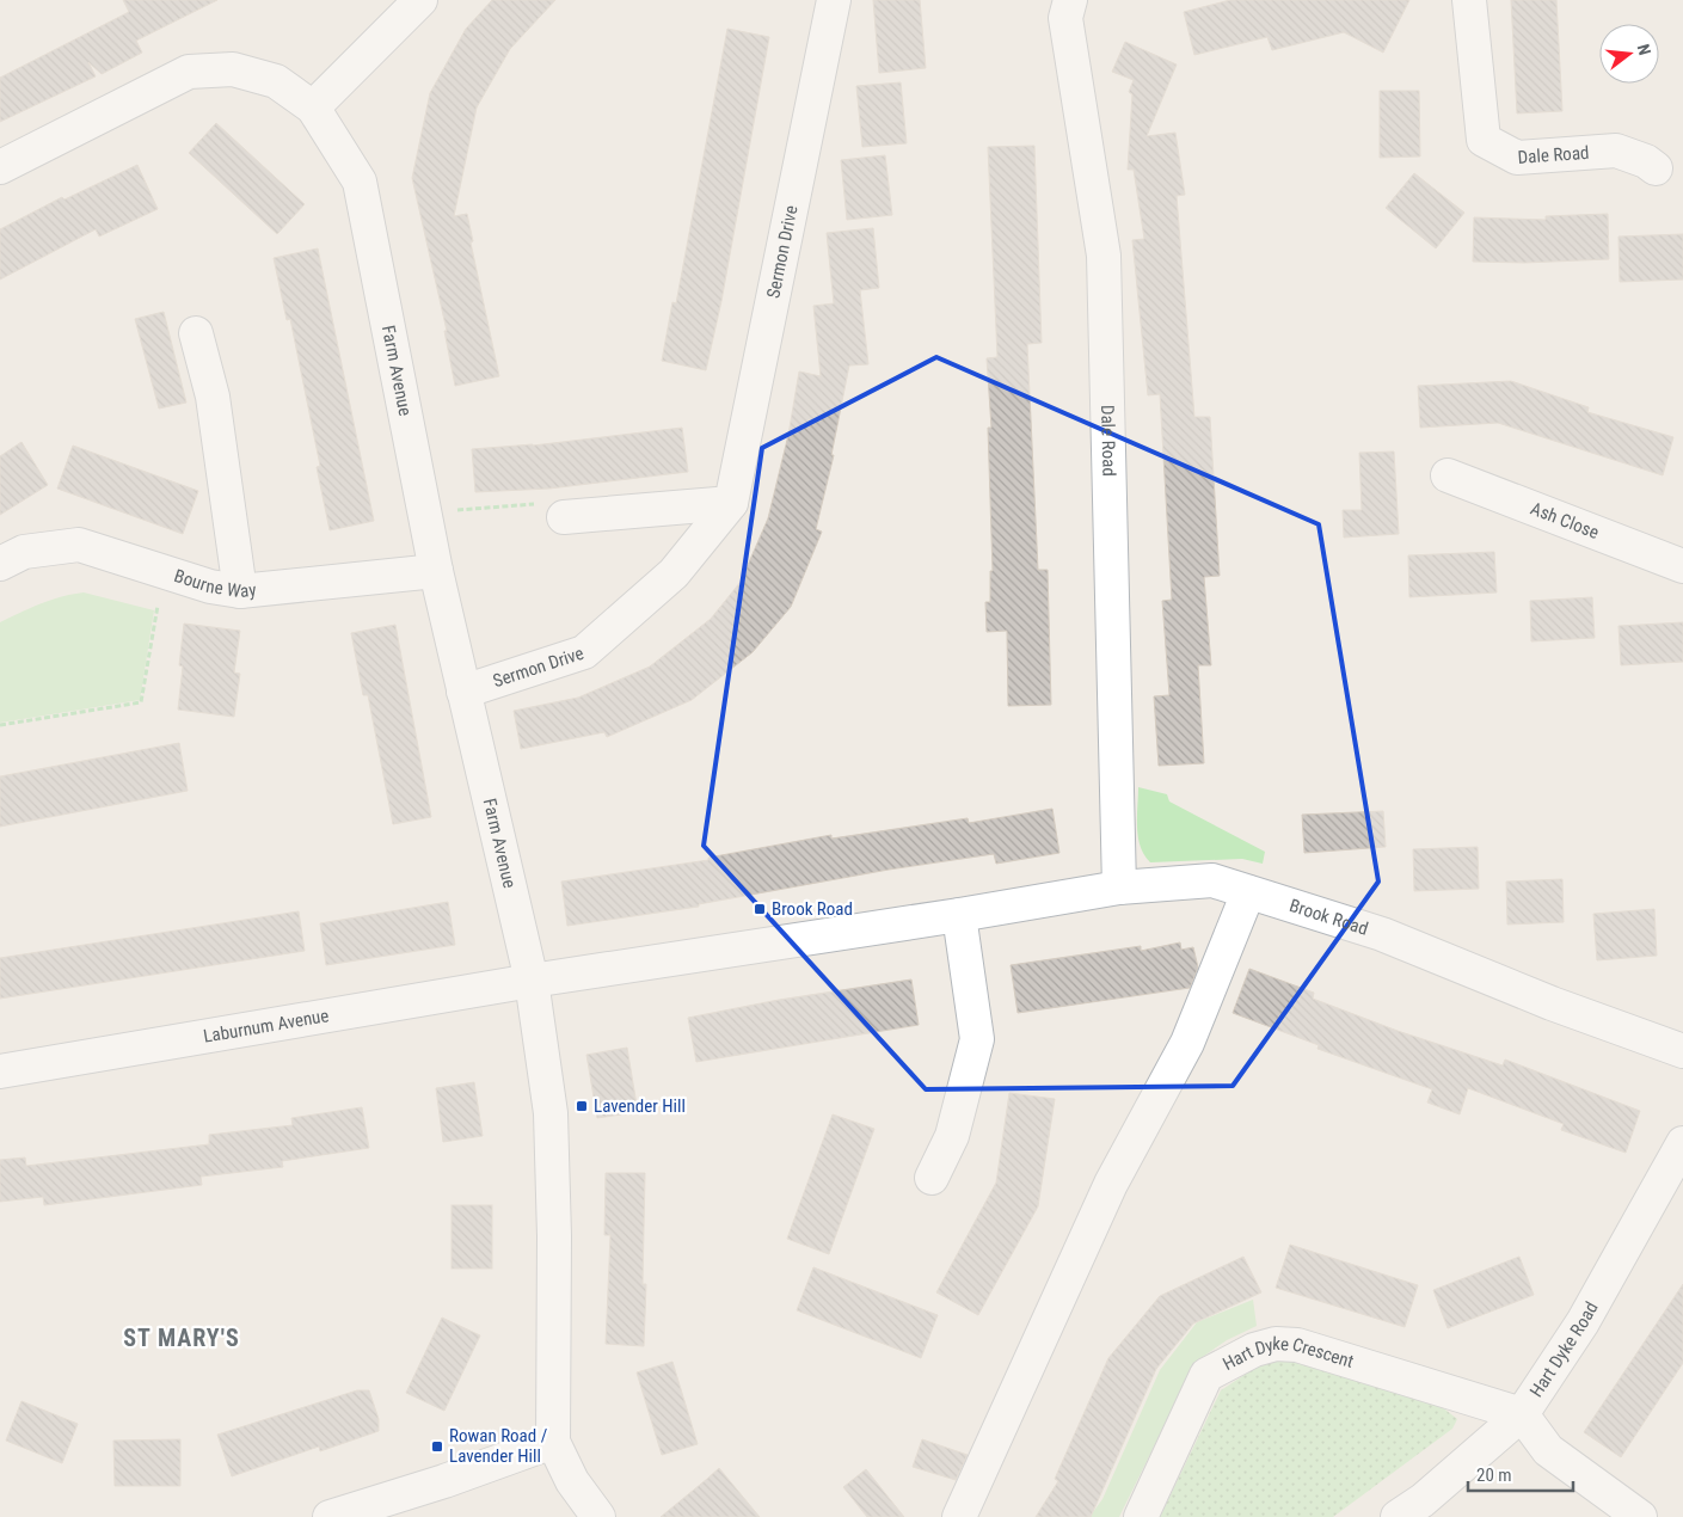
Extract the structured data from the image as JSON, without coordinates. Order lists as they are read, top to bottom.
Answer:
{
  "streets": {
    "street": [
      "Dale Road",
      "Sermon Drive",
      "Farm Avenue",
      "Ash Close",
      "Bourne Way",
      "Brook Road",
      "Laburnum Avenue",
      "Hart Dyke Road",
      "Hart Dyke Crescent"
    ]
  },
  "crossings": [
    ["Dale Road", "Brook Road"],
    ["Sermon Drive", "Farm Avenue"],
    ["Farm Avenue", "Bourne Way"],
    ["Farm Avenue", "Brook Road"],
    ["Farm Avenue", "Laburnum Avenue"],
    ["Brook Road", "Laburnum Avenue"],
    ["Hart Dyke Road", "Hart Dyke Crescent"]
  ],
  "districts": ["ST MARY'S"],
  "places": {
    "transit": ["Brook Road", "Lavender Hill", "Rowan Road / Lavender Hill"]
  },
  "scale_bar": "20 m",
  "north": "right"
}
